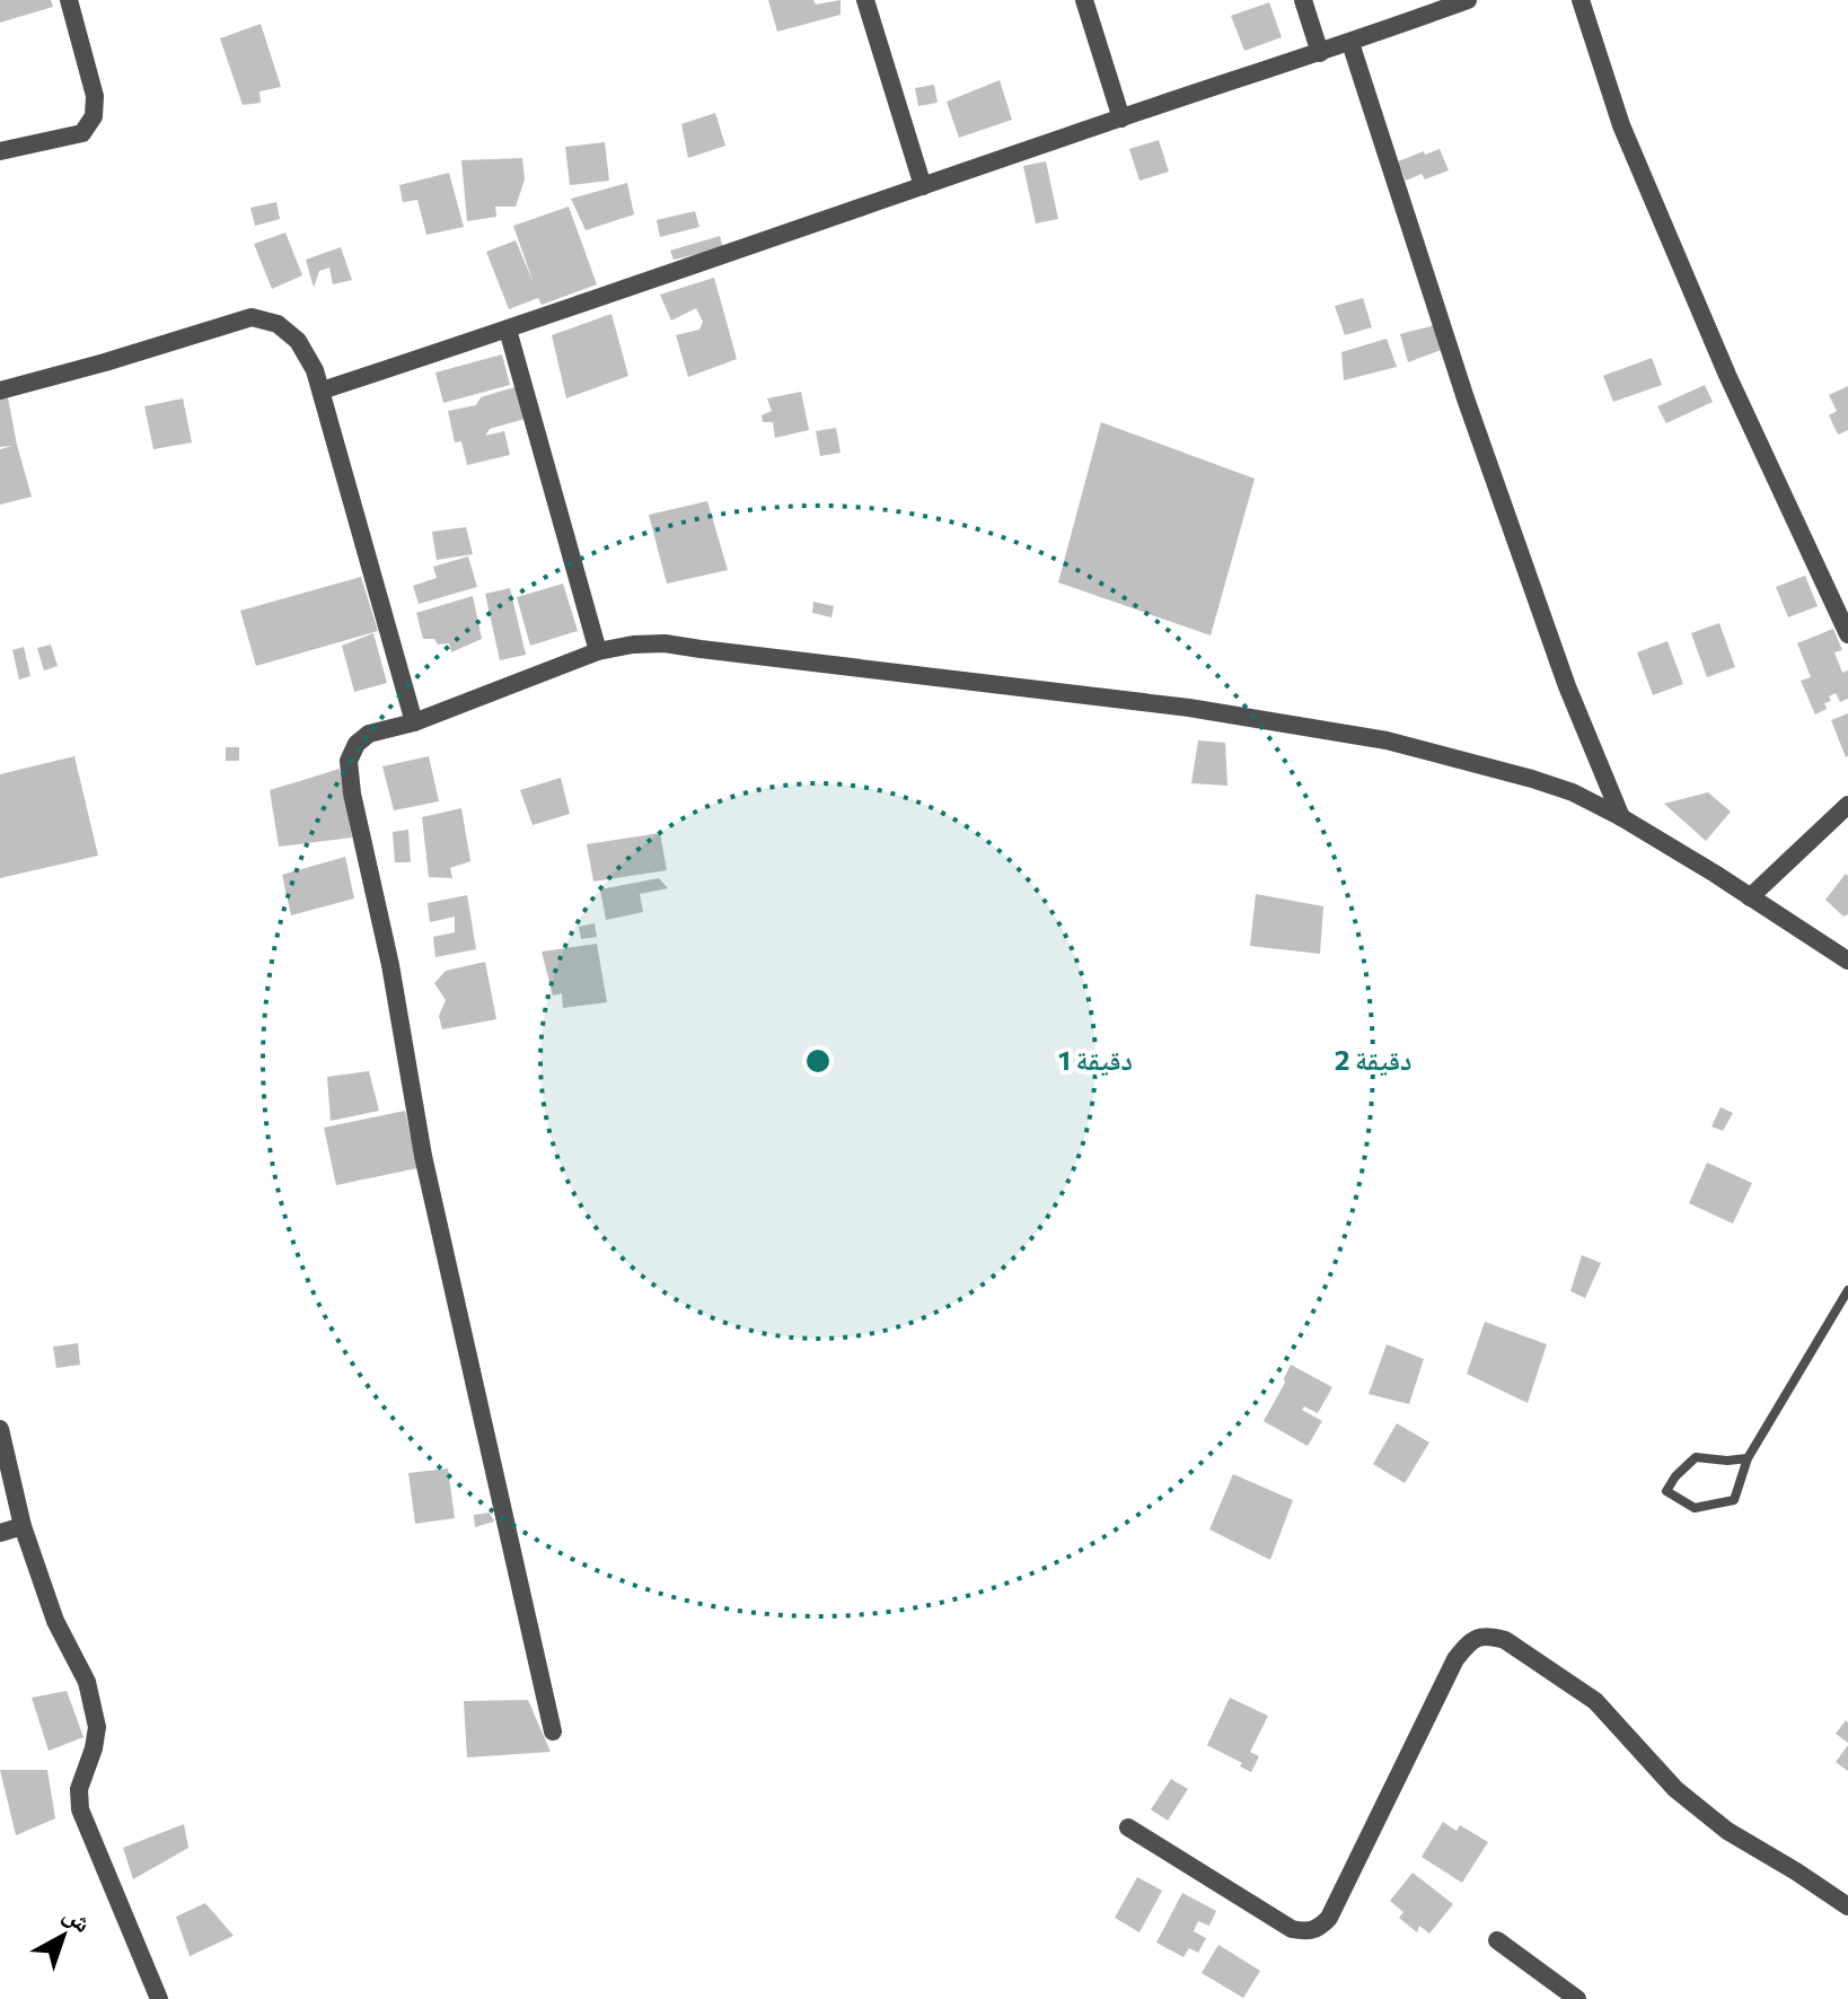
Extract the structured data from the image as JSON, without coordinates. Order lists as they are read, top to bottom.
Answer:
{
  "north": "top right",
  "rings": ["1 دقيقة", "2 دقيقة"]
}
